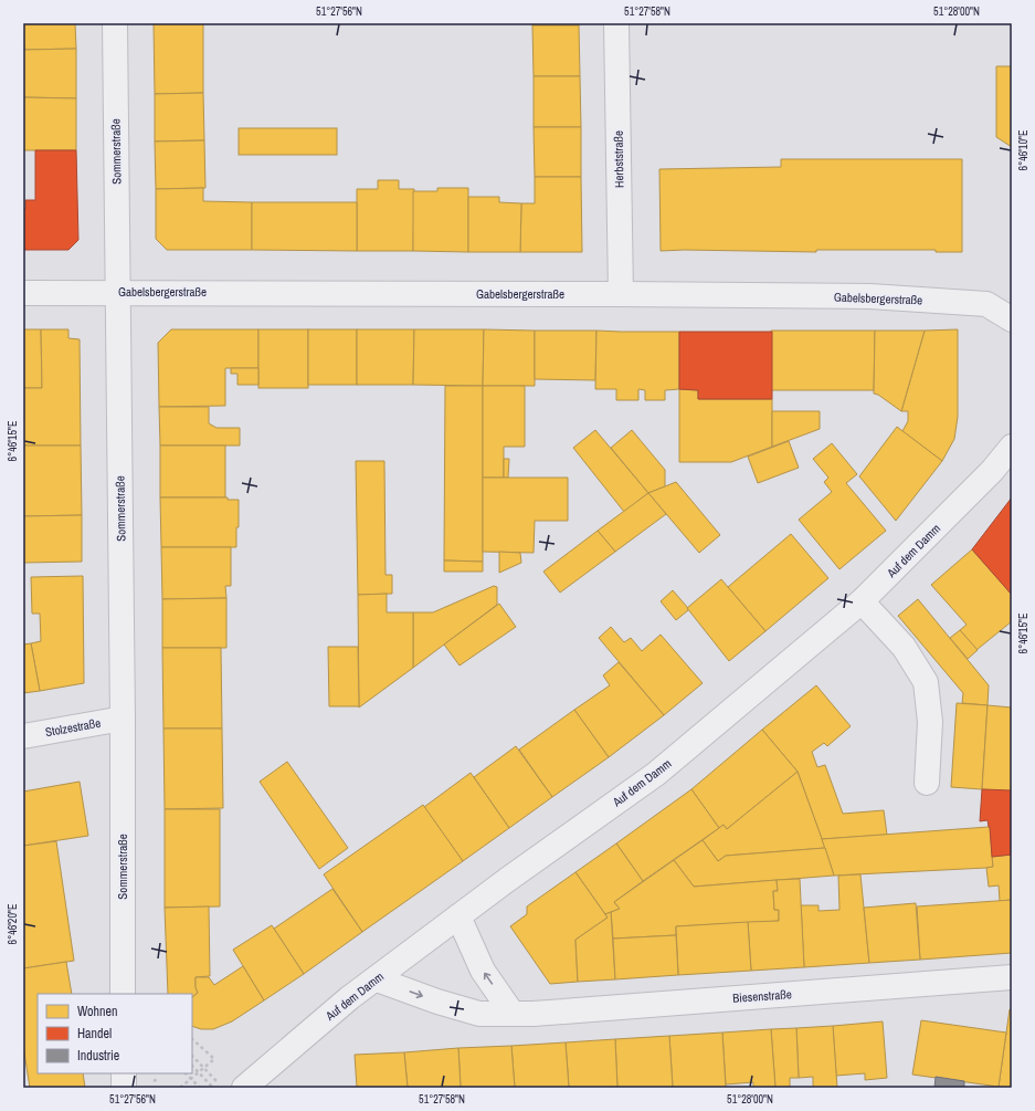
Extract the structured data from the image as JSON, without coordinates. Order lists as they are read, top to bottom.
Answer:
{
  "streets": {
    "street": [
      "Sommerstraße",
      "Herbststraße",
      "Gabelsbergerstraße",
      "Auf dem Damm",
      "Stolzestraße",
      "Biesenstraße"
    ]
  },
  "crossings": [
    ["Sommerstraße", "Gabelsbergerstraße"],
    ["Sommerstraße", "Stolzestraße"],
    ["Herbststraße", "Gabelsbergerstraße"],
    ["Auf dem Damm", "Biesenstraße"]
  ],
  "legend": ["Wohnen", "Handel", "Industrie"],
  "coordinates": [
    "51°27'56\"N",
    "51°27'58\"N",
    "51°28'00\"N",
    "6°46'10\"E",
    "6°46'15\"E",
    "6°46'20\"E"
  ]
}
